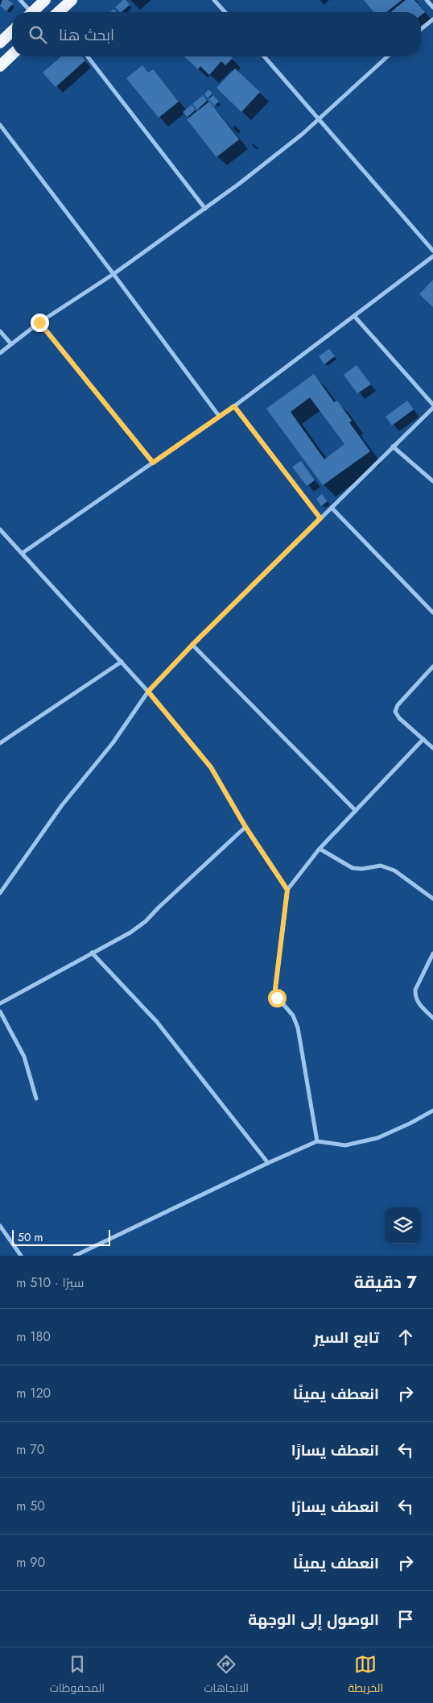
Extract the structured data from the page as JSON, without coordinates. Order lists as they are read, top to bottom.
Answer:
{
  "scale_bar": "50 m",
  "page": {
    "search": "ابحث هنا",
    "scale": "50 m",
    "heading": ["7 دقيقة", "سيرًا · 510 m"],
    "list": [
      ["تابع السير", "180 m"],
      ["انعطف يمينًا", "120 m"],
      ["انعطف يسارًا", "70 m"],
      ["انعطف يسارًا", "50 m"],
      ["انعطف يمينًا", "90 m"],
      "الوصول إلى الوجهة"
    ],
    "nav": ["الخريطة", "الاتجاهات", "المحفوظات"]
  }
}
